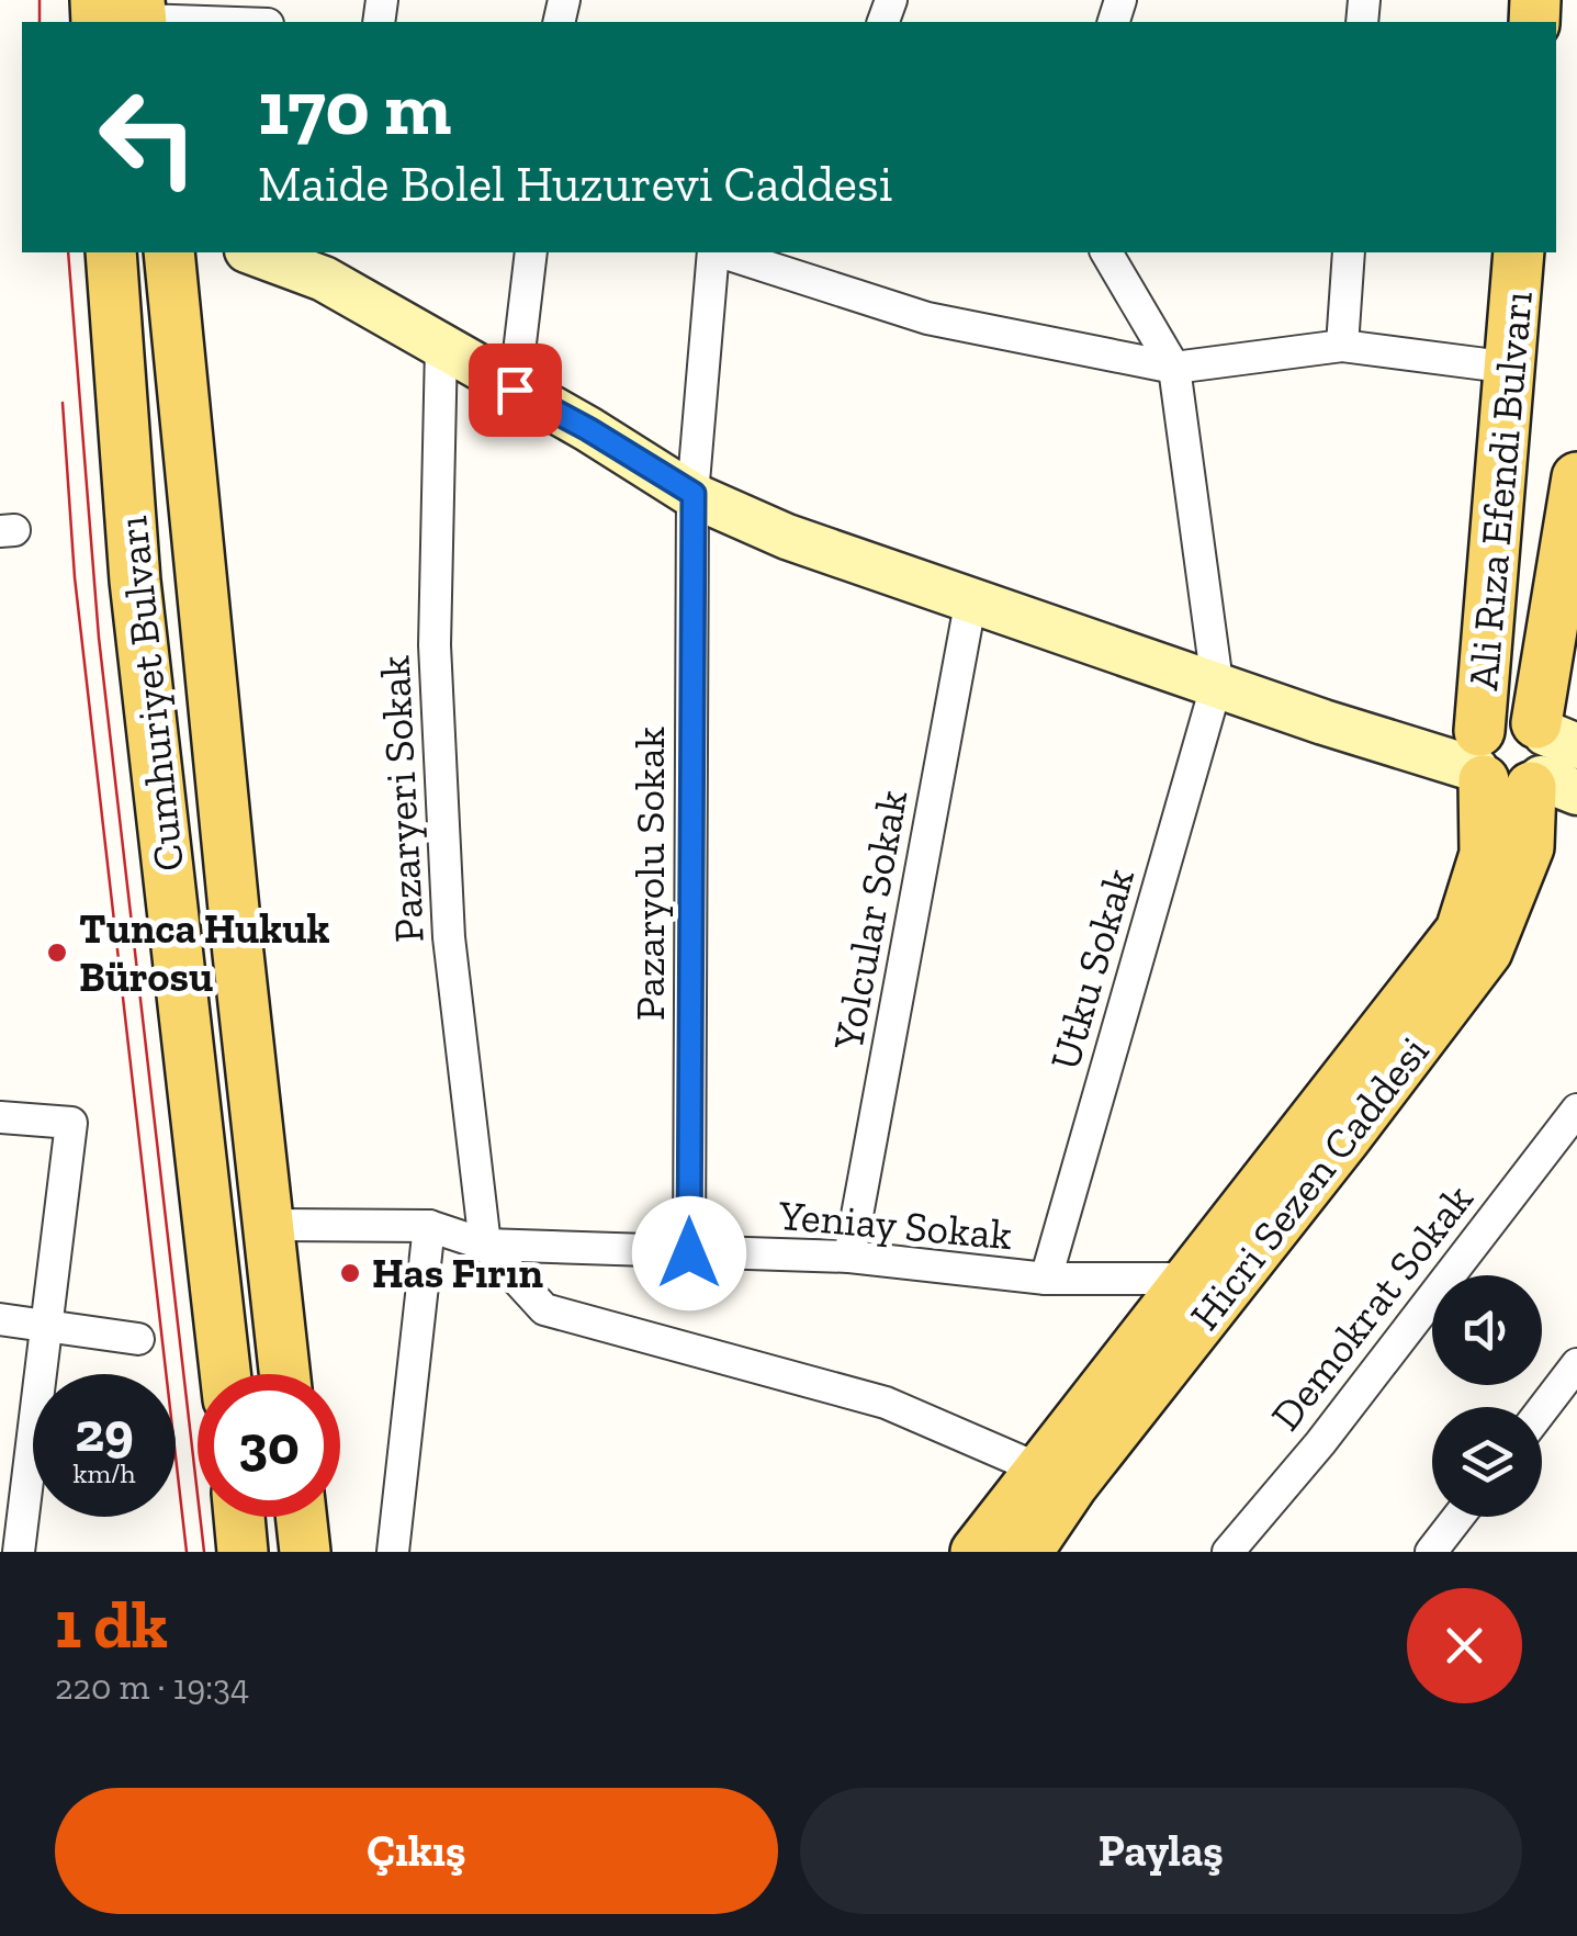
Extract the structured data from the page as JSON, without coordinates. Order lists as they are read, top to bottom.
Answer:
{
  "streets": {
    "main road": ["Ali Rıza Efendi Bulvarı", "Cumhuriyet Bulvarı", "Hicri Sezen Caddesi"],
    "street": [
      "Pazaryeri Sokak",
      "Pazaryolu Sokak",
      "Yolcular Sokak",
      "Utku Sokak",
      "Yeniay Sokak",
      "Demokrat Sokak"
    ]
  },
  "crossings": [
    ["Ali Rıza Efendi Bulvarı", "Hicri Sezen Caddesi"],
    ["Cumhuriyet Bulvarı", "Yeniay Sokak"],
    ["Pazaryeri Sokak", "Yeniay Sokak"],
    ["Pazaryolu Sokak", "Yeniay Sokak"],
    ["Yolcular Sokak", "Yeniay Sokak"],
    ["Utku Sokak", "Yeniay Sokak"]
  ],
  "places": ["Tunca Hukuk Bürosu", "Has Fırın"],
  "page": {
    "turn": ["170 m", "Maide Bolel Huzurevi Caddesi"],
    "speed": "29 km/h",
    "limit": "30",
    "heading": ["1 dk", "220 m · 19:34"],
    "buttons": ["Çıkış", "Paylaş"]
  }
}
